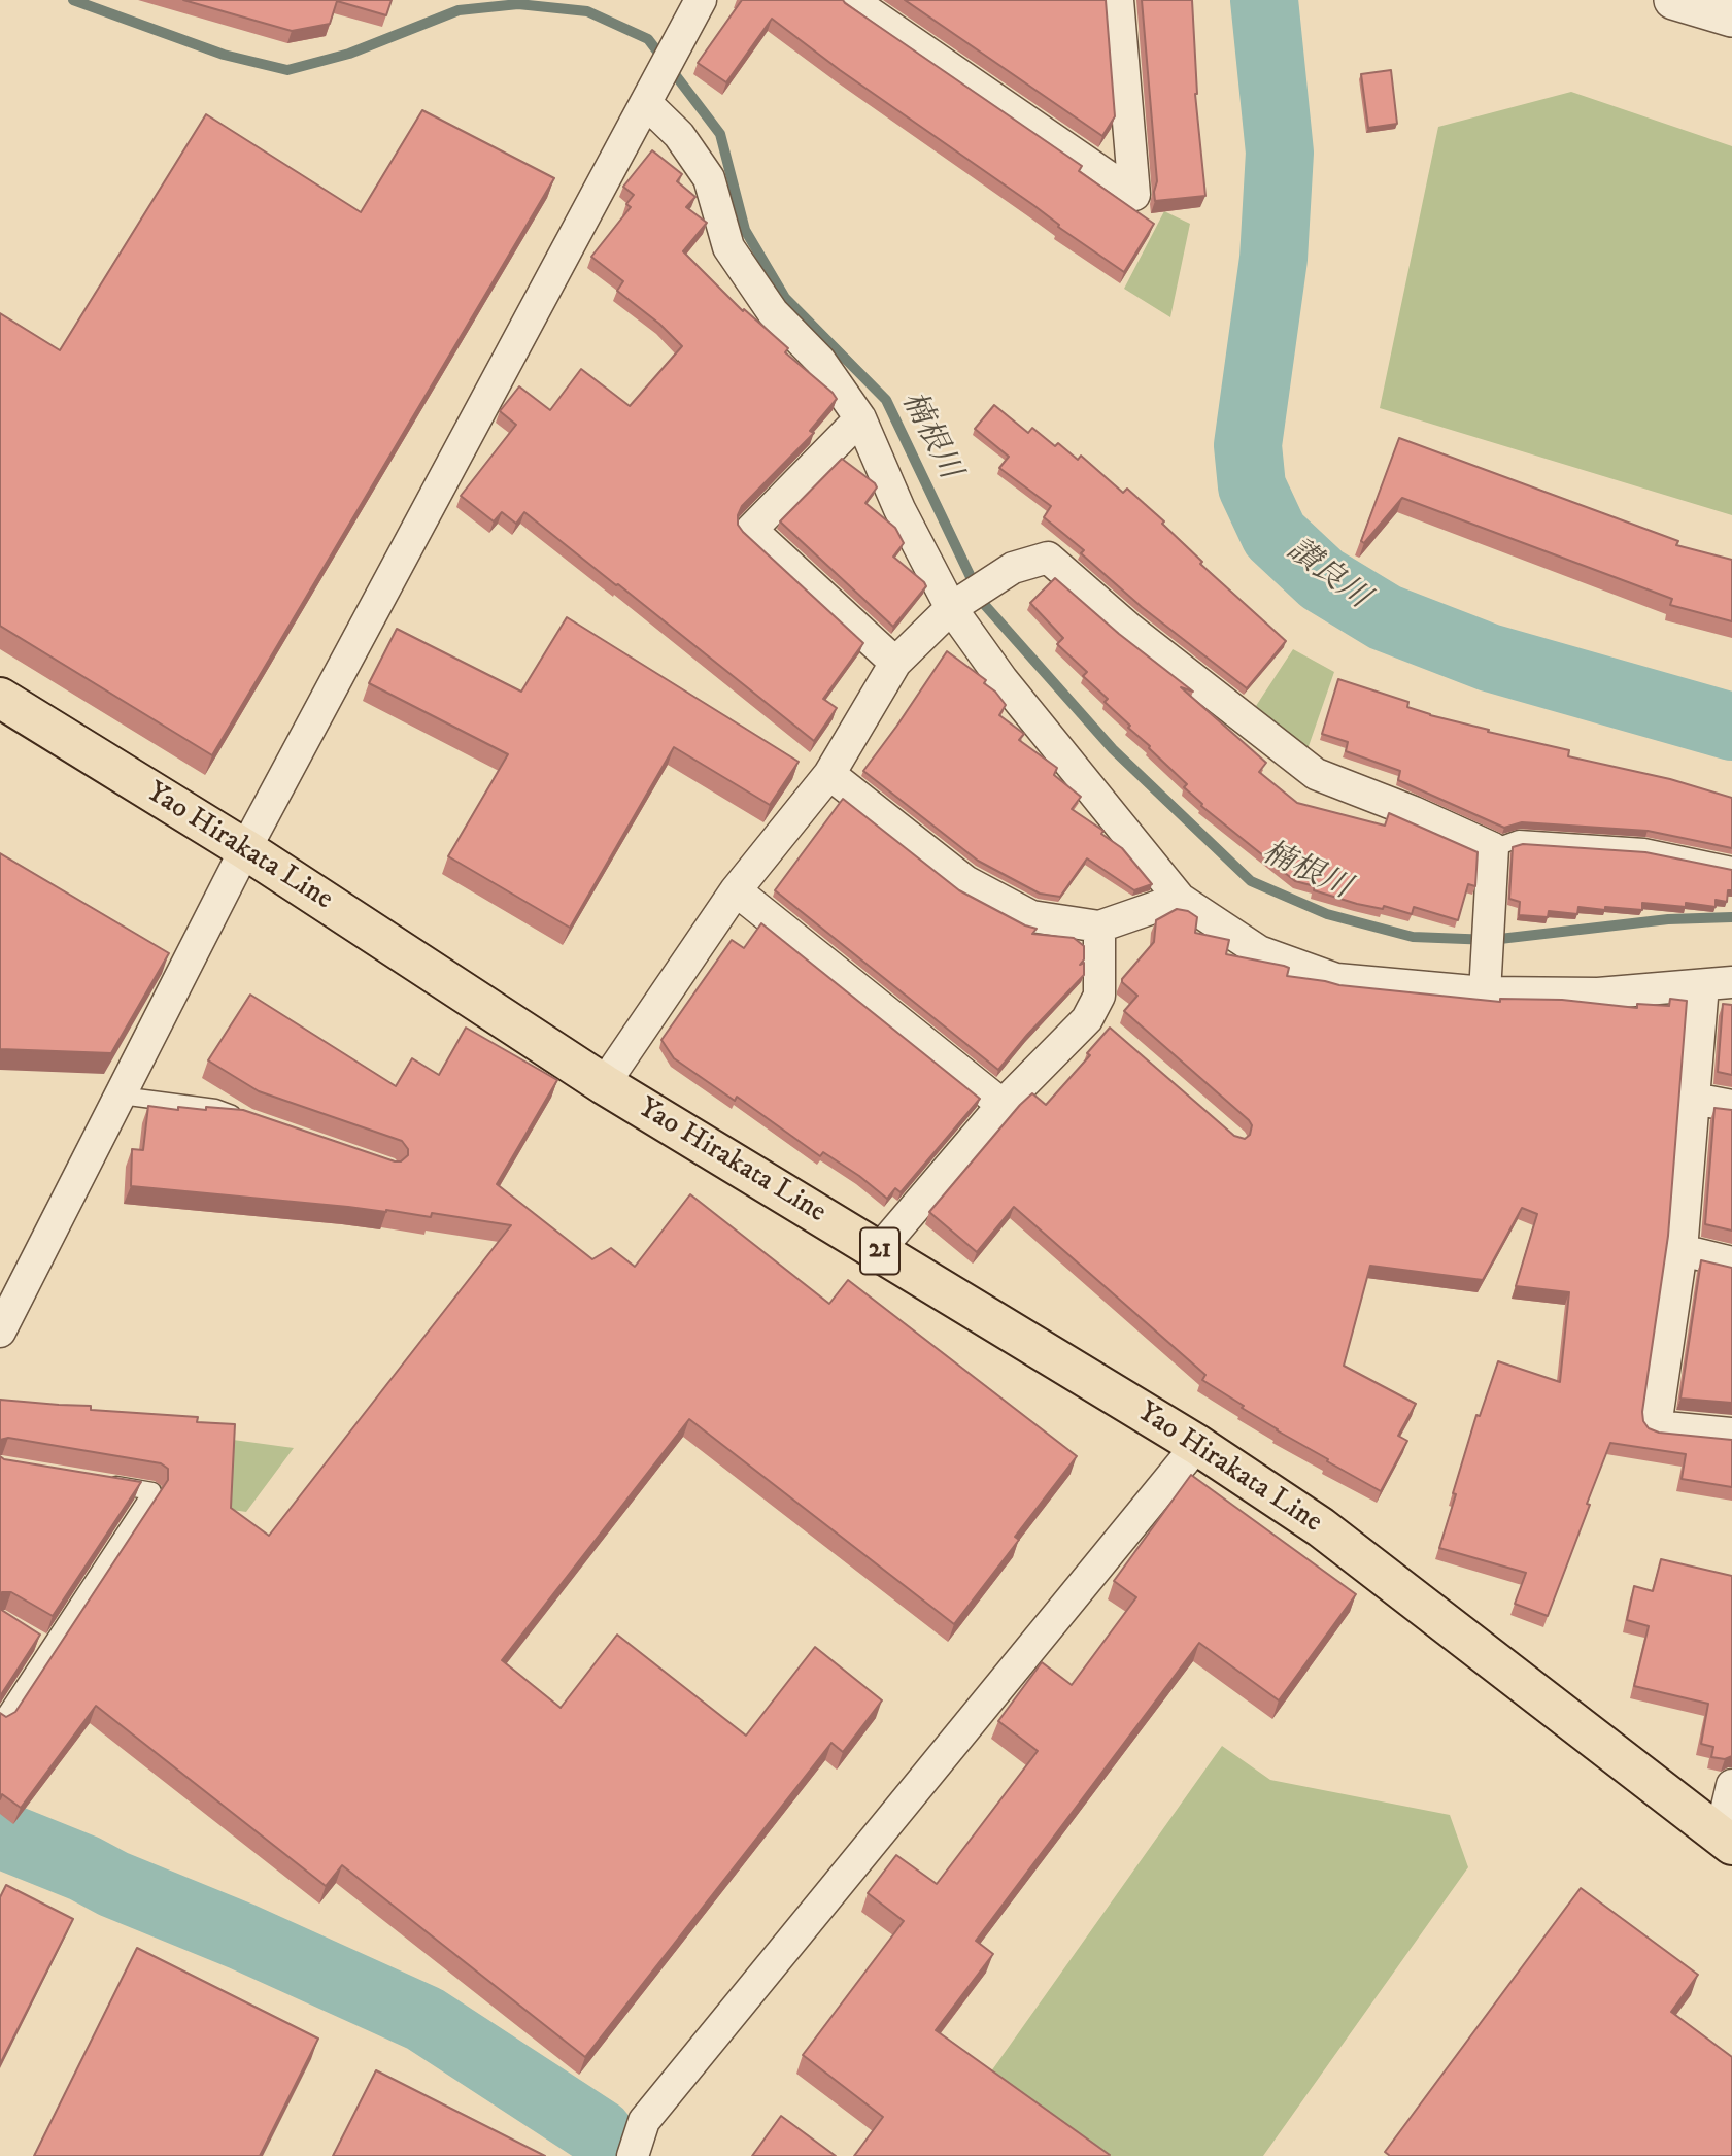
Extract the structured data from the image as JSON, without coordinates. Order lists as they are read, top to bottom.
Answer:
{
  "streets": {
    "main road": ["Yao Hirakata Line", "21"]
  },
  "water": ["楠根川", "讃良川"]
}
